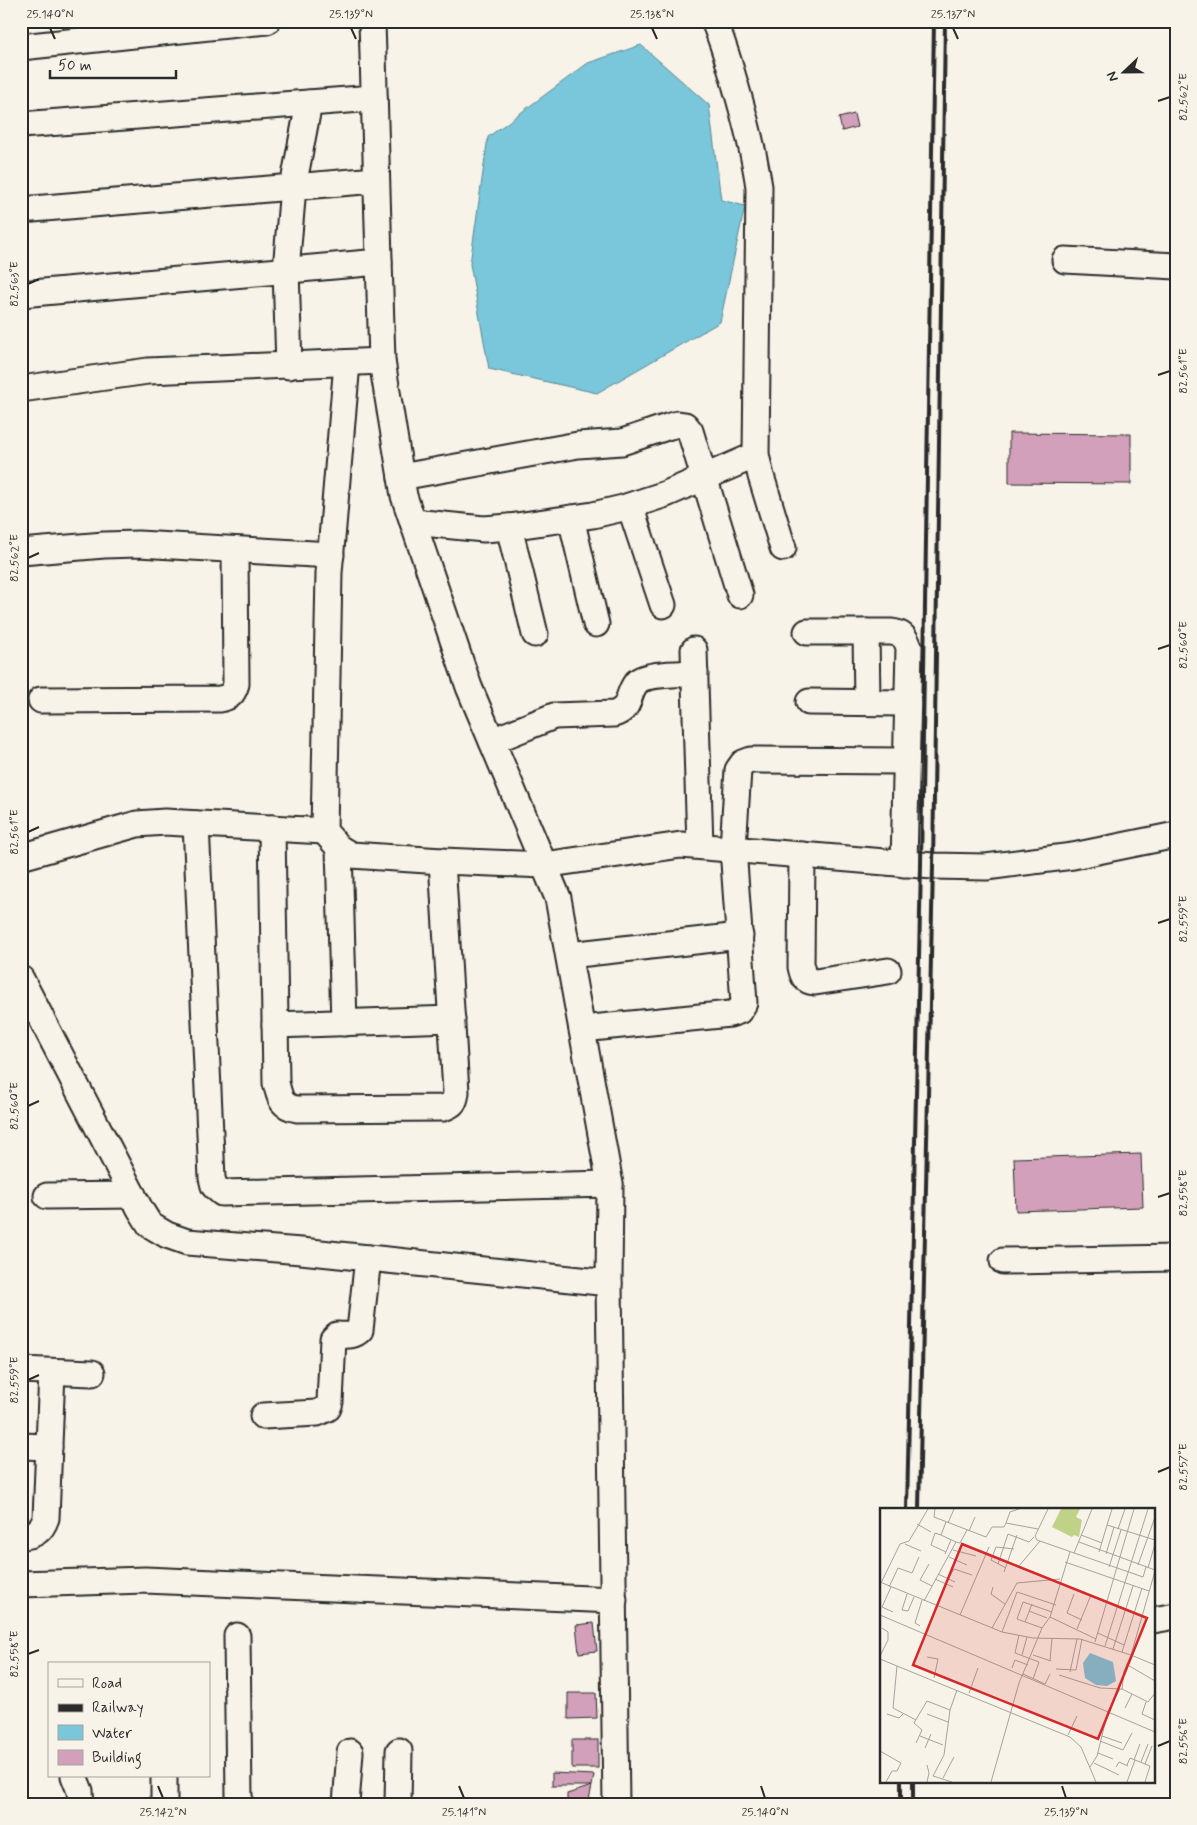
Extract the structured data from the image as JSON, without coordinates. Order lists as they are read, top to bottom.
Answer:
{
  "legend": [
    "Road",
    "Railway",
    "Water",
    "Building"
  ],
  "scale_bar": "50 m",
  "north": "left",
  "coordinates": [
    "25.140°N",
    "25.139°N",
    "25.138°N",
    "25.137°N",
    "82.562°E",
    "82.563°E",
    "82.561°E",
    "82.560°E",
    "82.559°E",
    "82.558°E",
    "82.557°E",
    "82.556°E",
    "25.142°N",
    "25.141°N"
  ]
}
